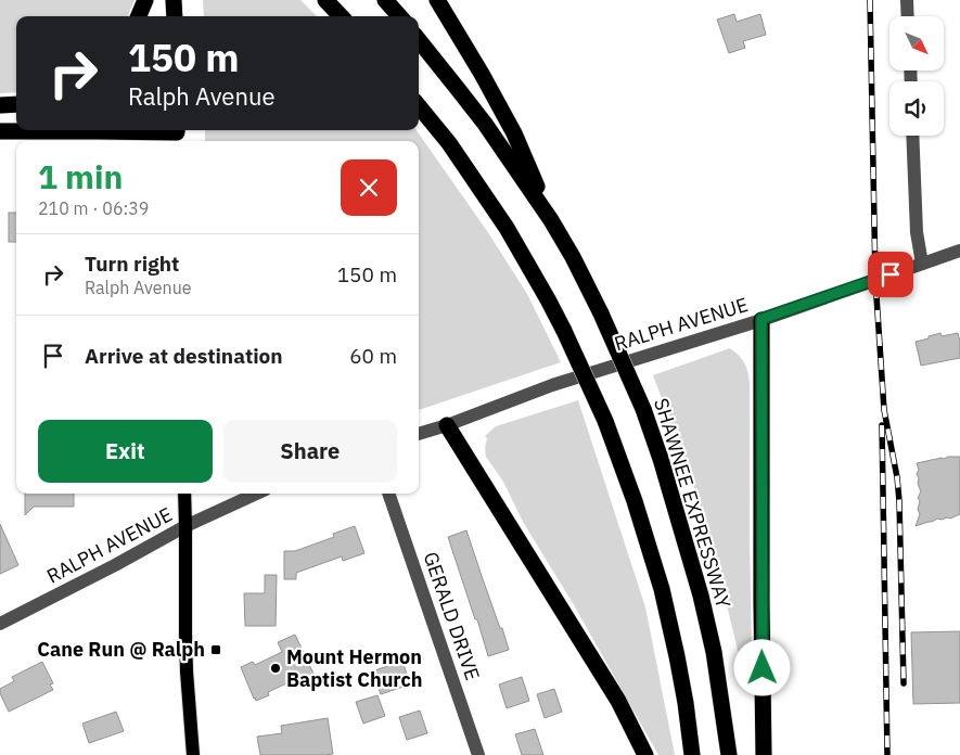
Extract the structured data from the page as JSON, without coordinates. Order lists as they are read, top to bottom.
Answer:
{
  "streets": {
    "highway": ["SHAWNEE EXPRESSWAY"],
    "street": ["RALPH AVENUE", "GERALD DRIVE"]
  },
  "places": {
    "transit": ["Cane Run @ Ralph"],
    "other": ["Mount Hermon Baptist Church"]
  },
  "north": "bottom right",
  "page": {
    "turn": ["150 m", "Ralph Avenue"],
    "heading": ["1 min", "210 m · 06:39"],
    "list": [
      {
        "name": "Turn right",
        "note": "Ralph Avenue",
        "value": "150 m"
      },
      {
        "name": "Arrive at destination",
        "value": "60 m"
      }
    ],
    "buttons": ["Exit", "Share"]
  }
}
